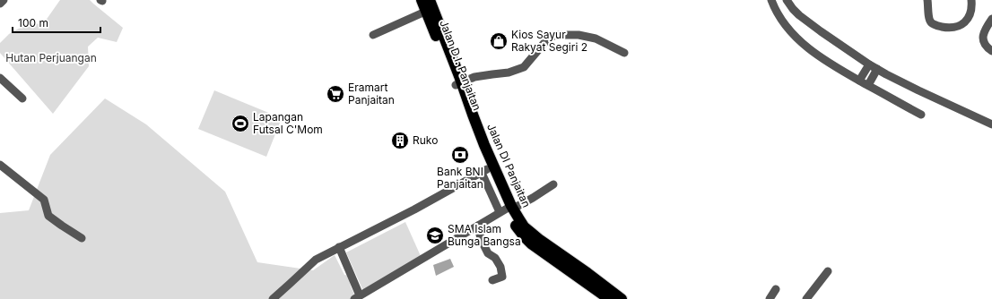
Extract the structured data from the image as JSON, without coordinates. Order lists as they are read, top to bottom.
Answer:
{
  "streets": {
    "highway": ["Jalan D.I. Panjaitan", "Jalan DI Panjaitan"]
  },
  "crossings": [
    ["Jalan D.I. Panjaitan", "Jalan DI Panjaitan"]
  ],
  "parks": ["Hutan Perjuangan"],
  "places": {
    "shop": ["Kios Sayur Rakyat Segiri 2"],
    "supermarket": ["Eramart Panjaitan"],
    "sports": ["Lapangan Futsal C'Mom"],
    "building": ["Ruko"],
    "bank": ["Bank BNI Panjaitan"],
    "school or university": ["SMA Islam Bunga Bangsa"]
  },
  "scale_bar": "100 m"
}
